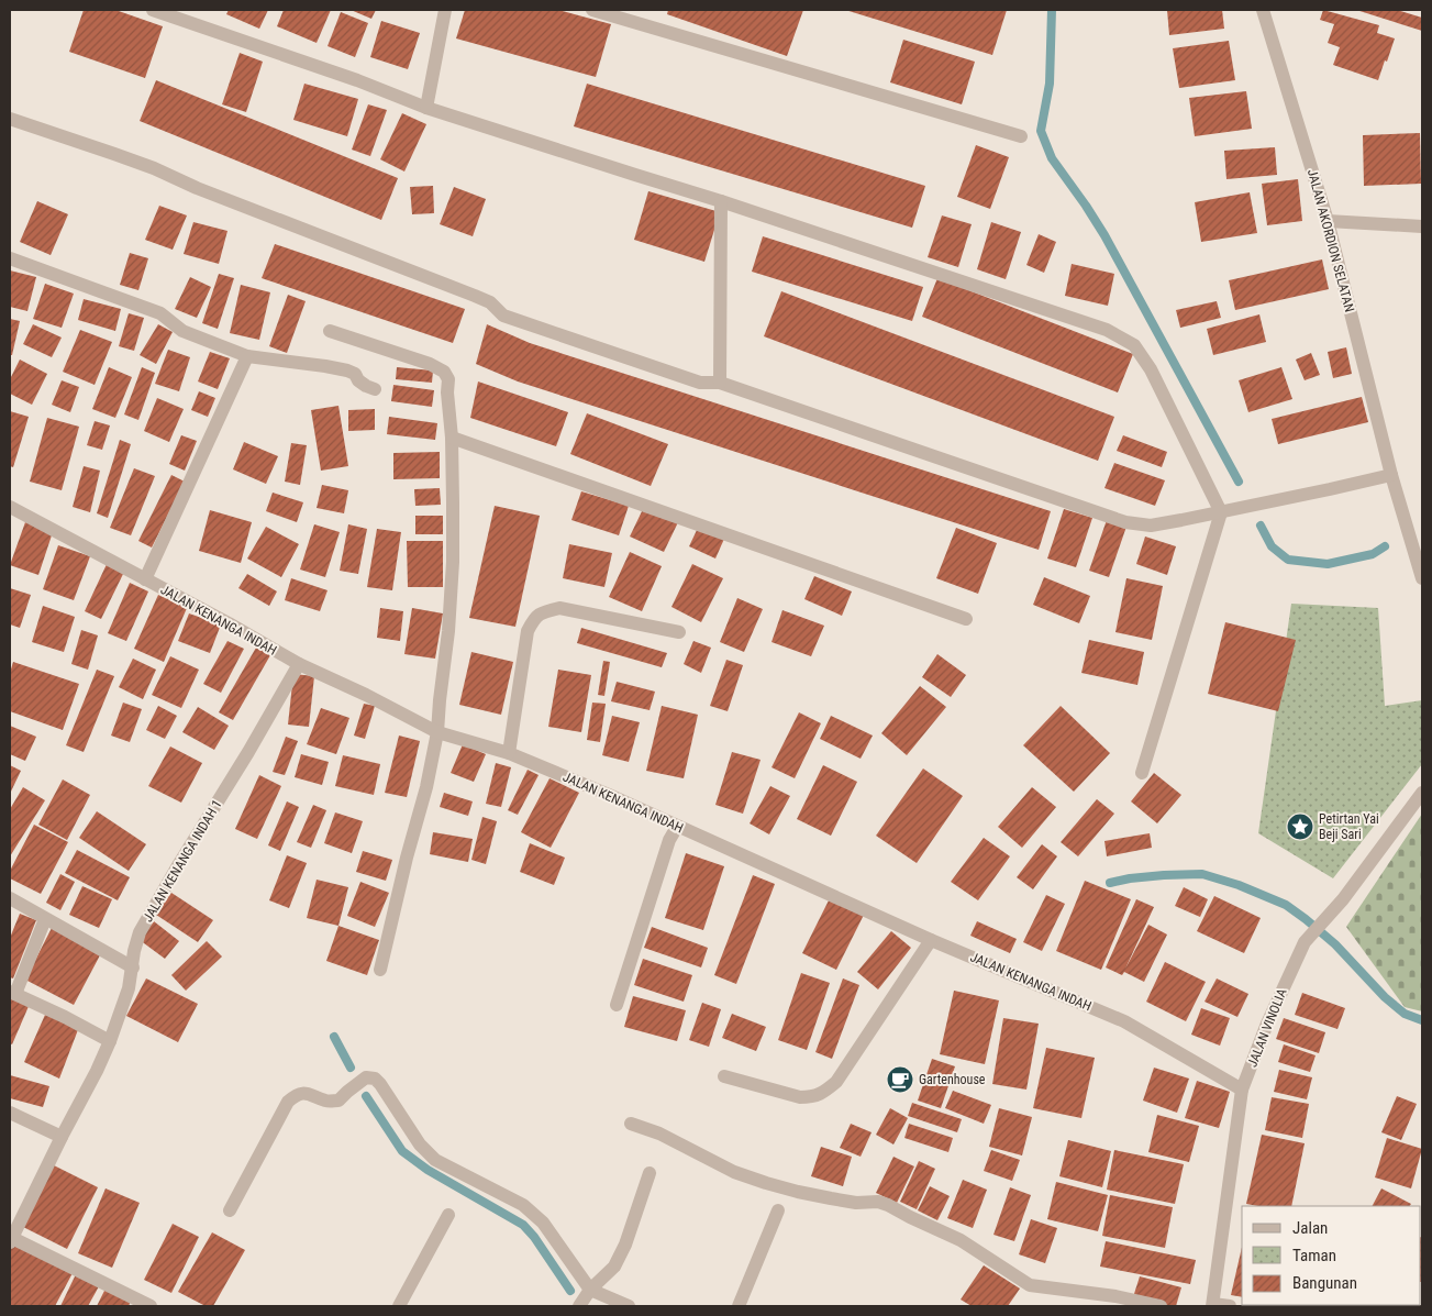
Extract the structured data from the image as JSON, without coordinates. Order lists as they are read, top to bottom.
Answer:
{
  "streets": {
    "street": [
      "JALAN AKORDION SELATAN",
      "JALAN KENANGA INDAH",
      "JALAN KENANGA INDAH 1",
      "JALAN VINOLIA"
    ]
  },
  "crossings": [
    ["JALAN KENANGA INDAH", "JALAN KENANGA INDAH 1"],
    ["JALAN KENANGA INDAH", "JALAN VINOLIA"]
  ],
  "places": {
    "place": ["Petirtan Yai Beji Sari"],
    "cafe": ["Gartenhouse"]
  },
  "legend": ["Jalan", "Taman", "Bangunan"]
}
